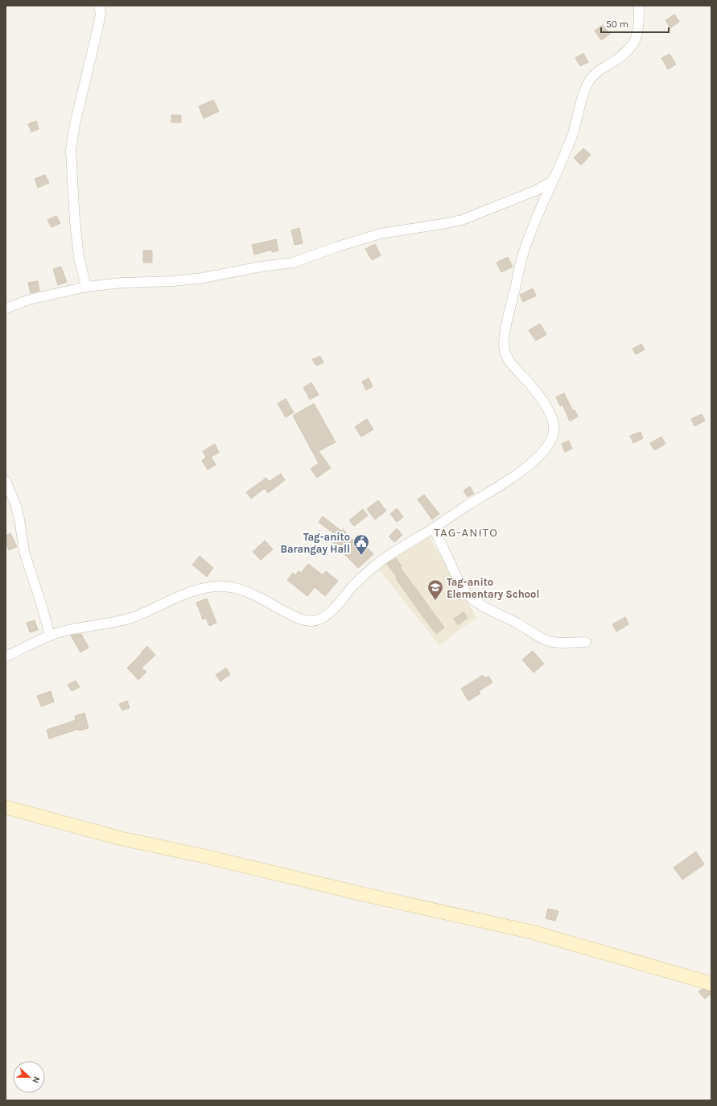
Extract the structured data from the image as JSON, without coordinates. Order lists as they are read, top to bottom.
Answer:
{
  "districts": ["TAG-ANITO"],
  "places": {
    "public building": ["Tag-anito Barangay Hall"],
    "school or university": ["Tag-anito Elementary School"]
  },
  "scale_bar": "50 m",
  "north": "right"
}
